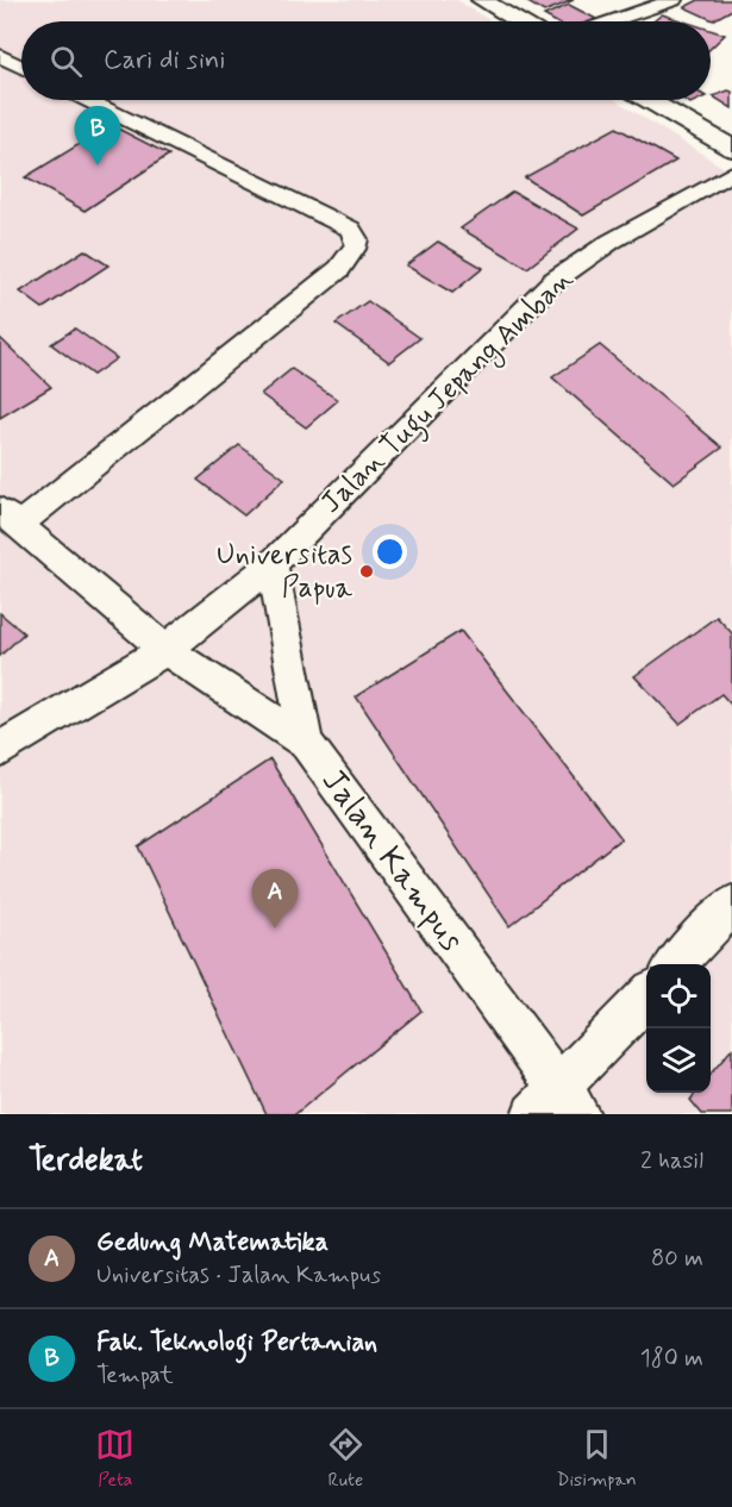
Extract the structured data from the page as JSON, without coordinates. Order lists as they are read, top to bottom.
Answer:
{
  "streets": {
    "street": ["Jalan Tugu Jepang Amban", "Jalan Kampus"]
  },
  "crossings": [
    ["Jalan Tugu Jepang Amban", "Jalan Kampus"]
  ],
  "places": ["Universitas Papua"],
  "page": {
    "search": "Cari di sini",
    "pins": ["B", "A"],
    "heading": ["Terdekat", "2 hasil"],
    "list": [
      {
        "mark": "A",
        "name": "Gedung Matematika",
        "note": "Universitas · Jalan Kampus",
        "value": "80 m"
      },
      {
        "mark": "B",
        "name": "Fak. Teknologi Pertanian",
        "note": "Tempat",
        "value": "180 m"
      }
    ],
    "nav": ["Peta", "Rute", "Disimpan"]
  }
}
